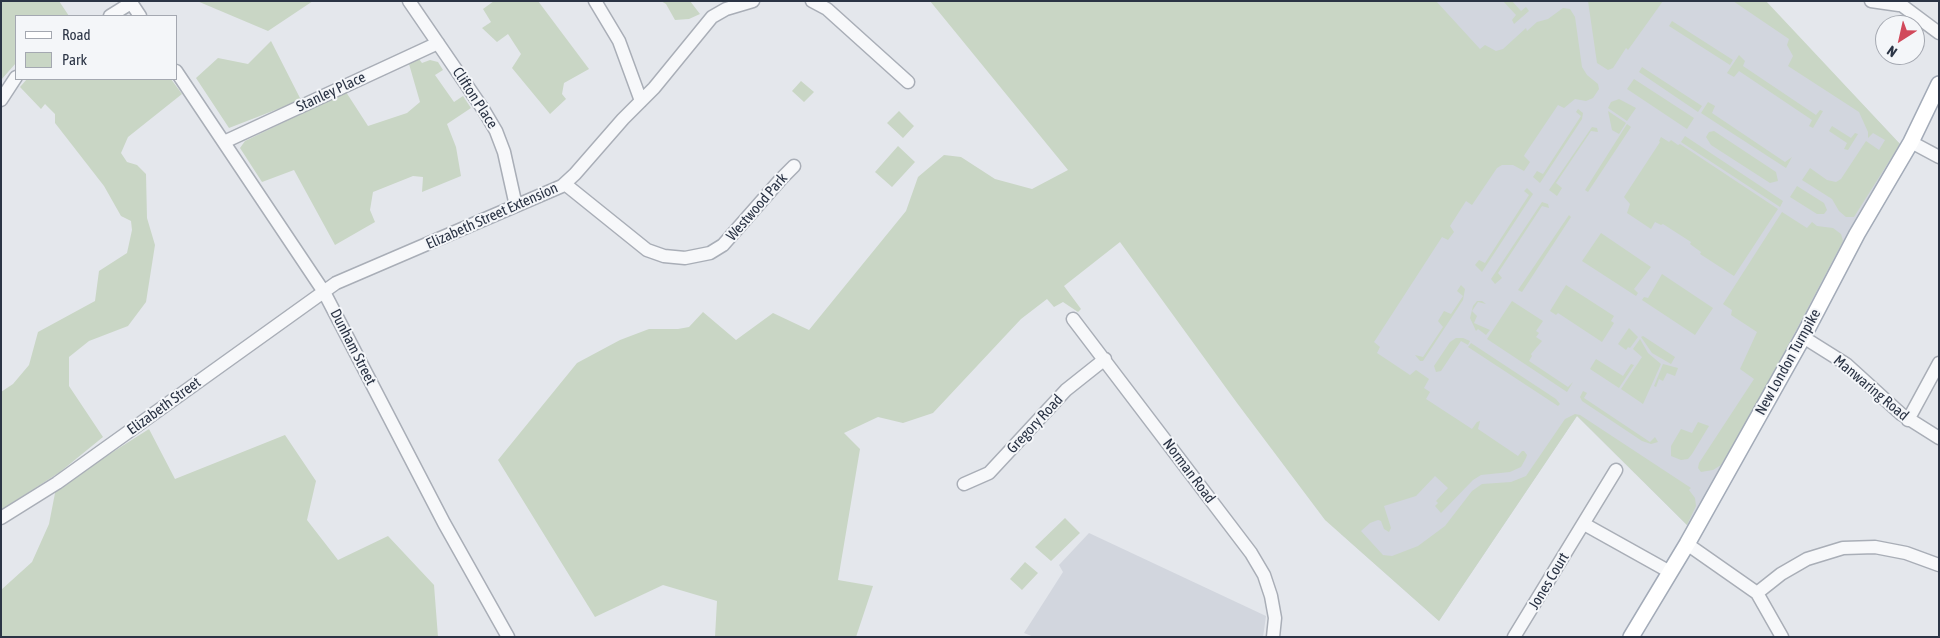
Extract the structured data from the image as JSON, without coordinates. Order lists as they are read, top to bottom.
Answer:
{
  "streets": {
    "main road": ["New London Turnpike"],
    "street": [
      "Stanley Place",
      "Clifton Place",
      "Westwood Park",
      "Elizabeth Street Extension",
      "Dunham Street",
      "Manwaring Road",
      "Elizabeth Street",
      "Gregory Road",
      "Norman Road",
      "Jones Court"
    ]
  },
  "crossings": [
    ["Stanley Place", "Clifton Place"],
    ["Stanley Place", "Dunham Street"],
    ["Clifton Place", "Elizabeth Street Extension"],
    ["Westwood Park", "Elizabeth Street Extension"],
    ["Elizabeth Street Extension", "Dunham Street"],
    ["Elizabeth Street Extension", "Elizabeth Street"],
    ["Dunham Street", "Elizabeth Street"],
    ["New London Turnpike", "Manwaring Road"],
    ["Gregory Road", "Norman Road"]
  ],
  "legend": ["Road", "Park"],
  "north": "bottom left"
}
